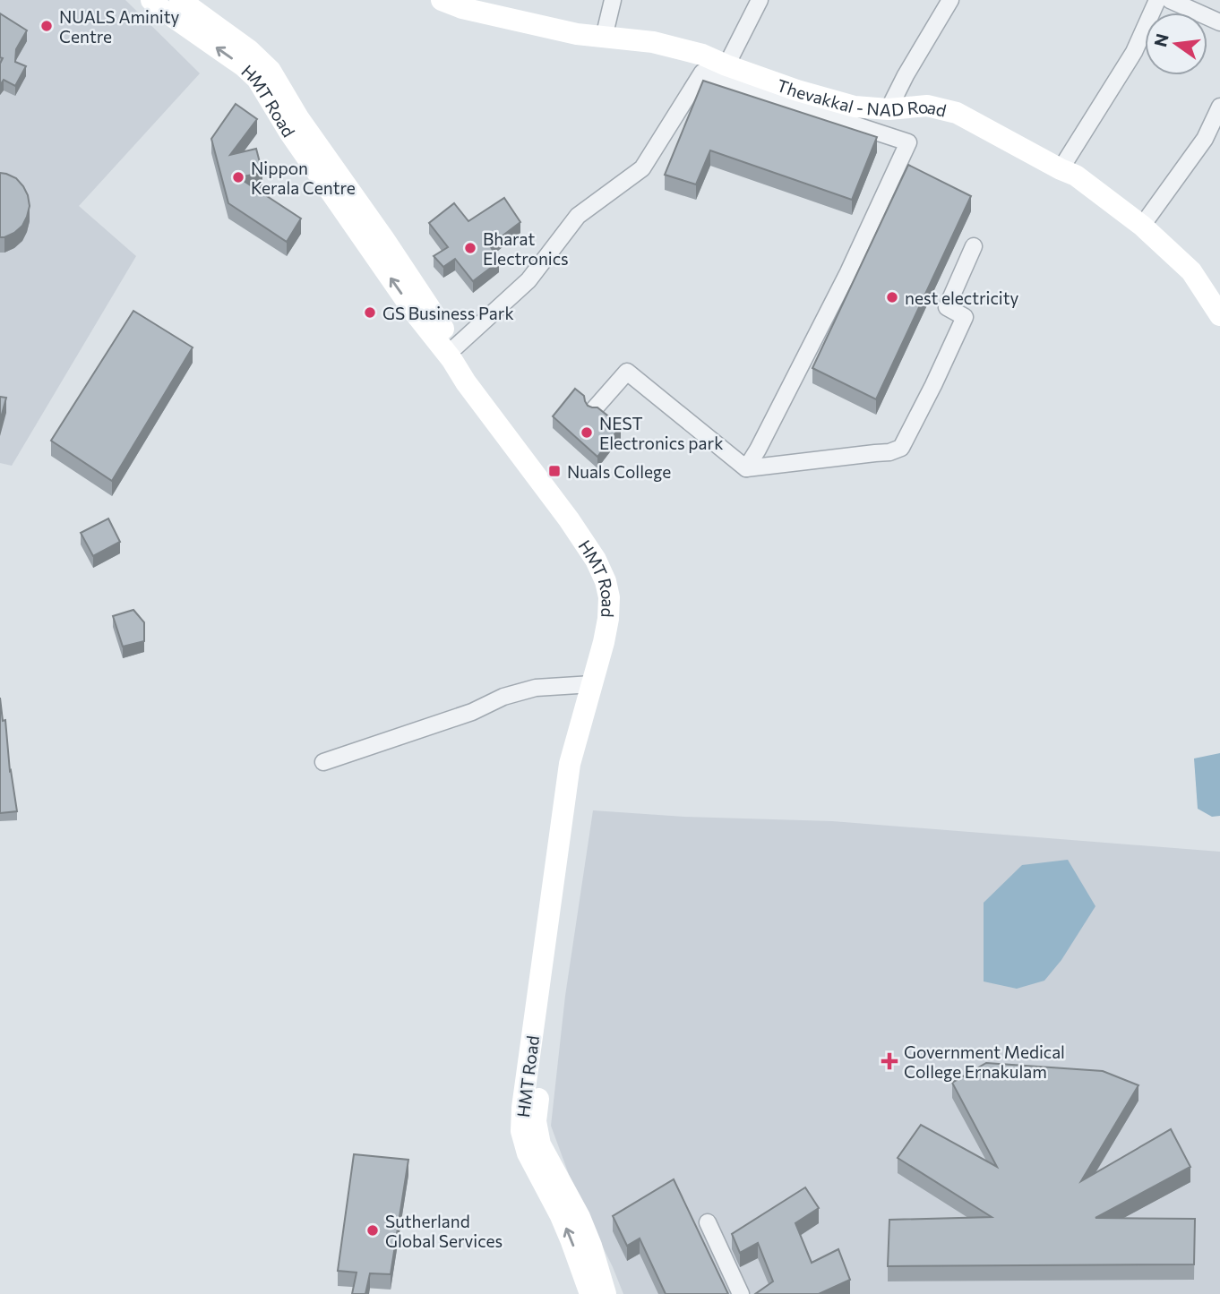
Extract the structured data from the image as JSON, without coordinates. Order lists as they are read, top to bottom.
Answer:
{
  "streets": {
    "main road": ["Thevakkal - NAD Road", "HMT Road"]
  },
  "places": {
    "other": [
      "NUALS Aminity Centre",
      "Nippon Kerala Centre",
      "Bharat Electronics",
      "nest electricity",
      "GS Business Park",
      "NEST Electronics park",
      "Sutherland Global Services"
    ],
    "transit": ["Nuals College"],
    "health": ["Government Medical College Ernakulam"]
  },
  "north": "left"
}
